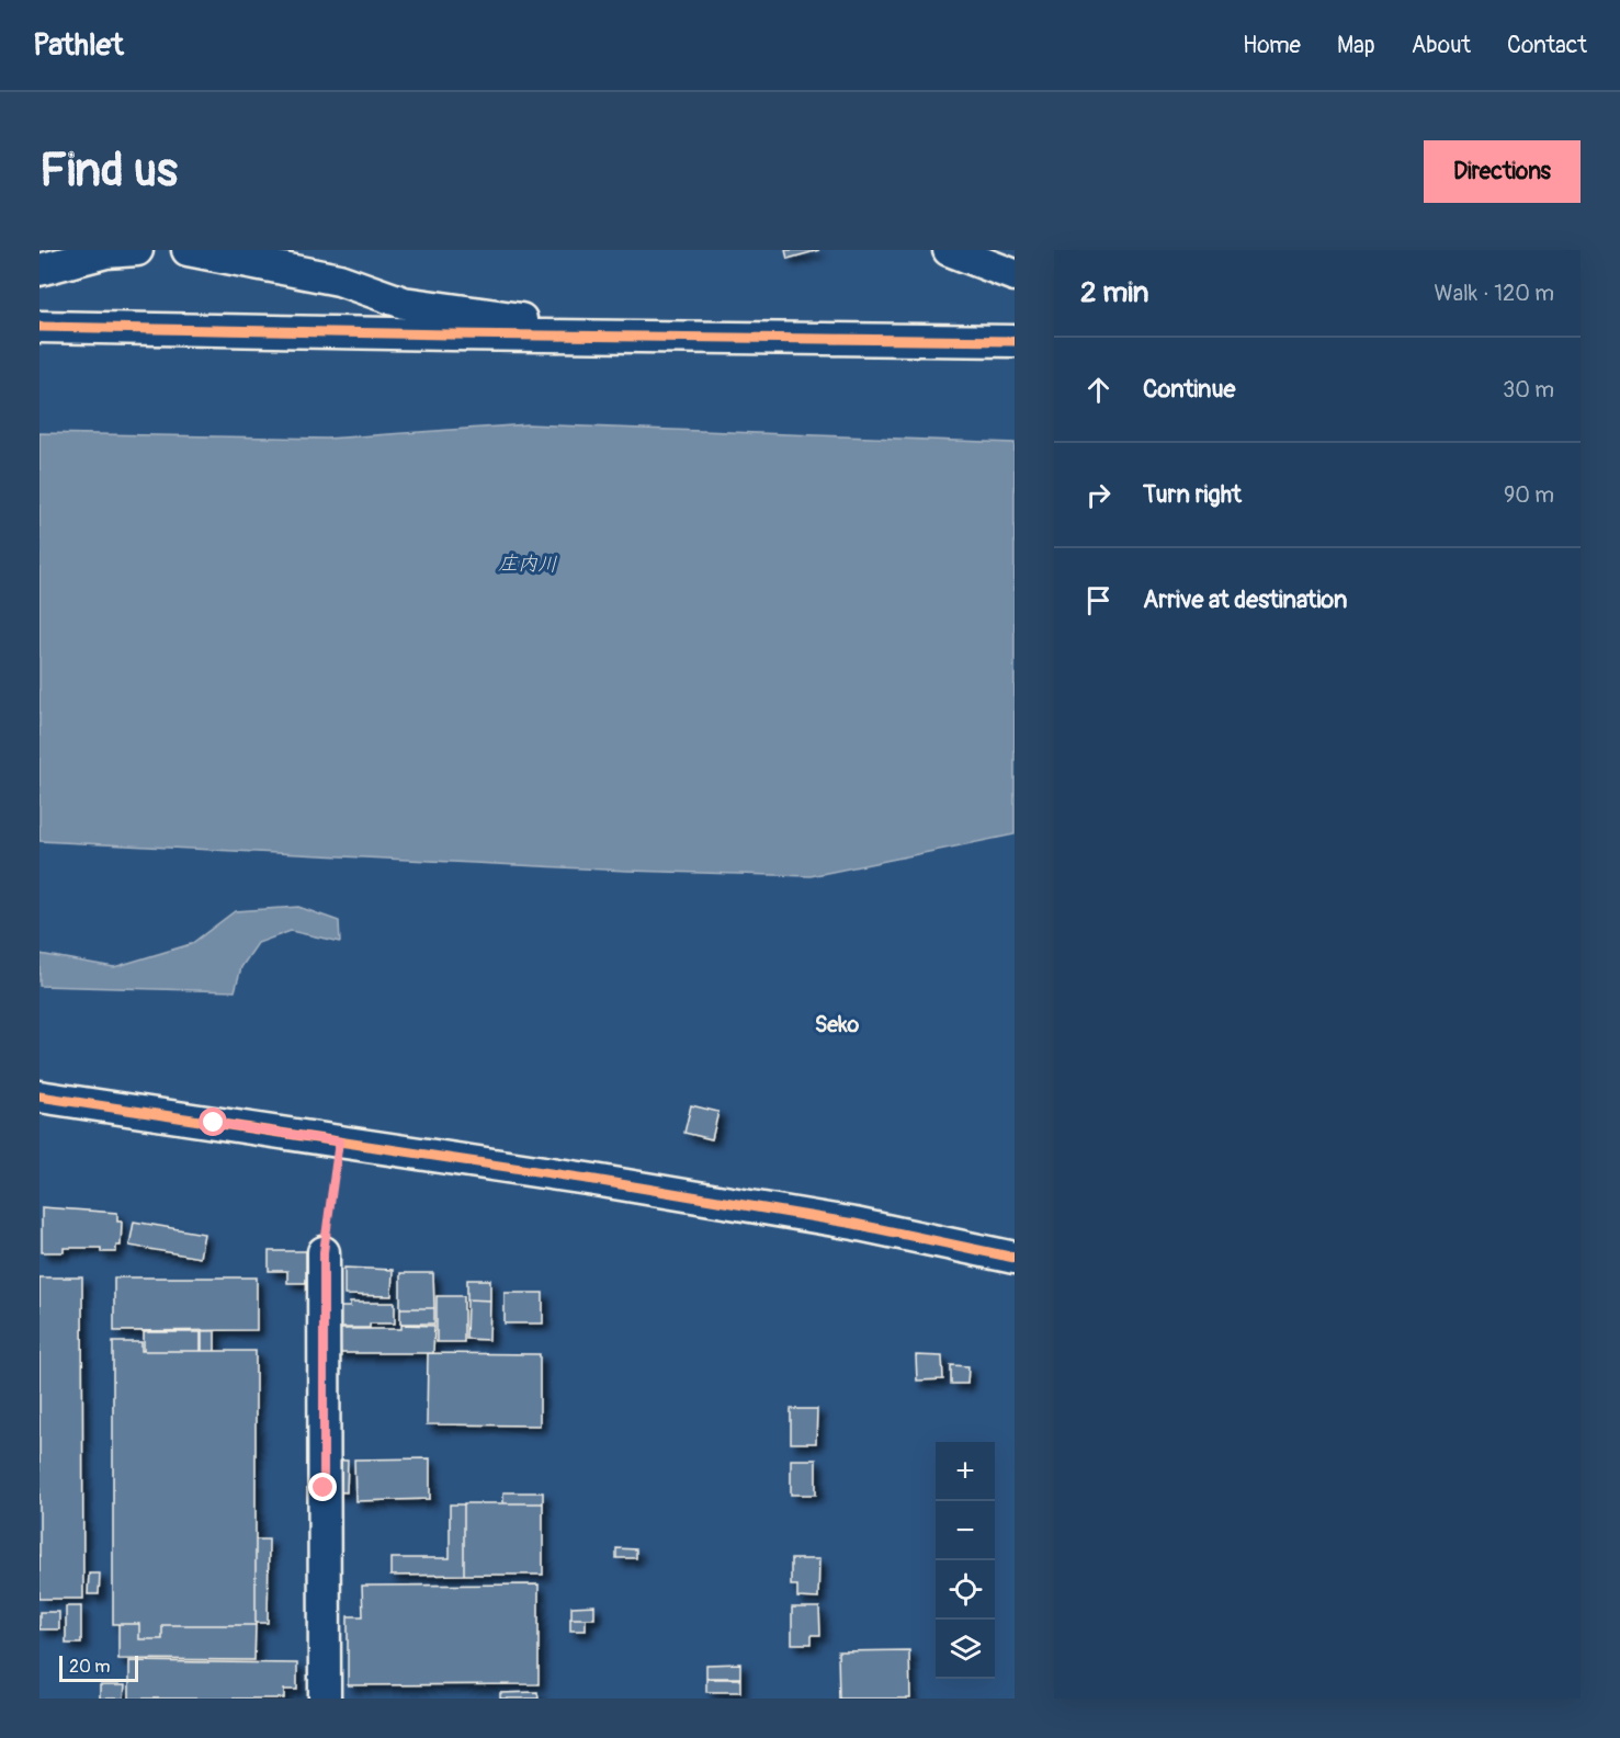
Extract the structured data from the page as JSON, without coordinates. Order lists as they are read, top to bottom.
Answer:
{
  "districts": ["Seko"],
  "water": ["庄内川"],
  "scale_bar": "20 m",
  "page": {
    "header": "Pathlet",
    "nav": [
      "Home",
      "Map",
      "About",
      "Contact"
    ],
    "buttons": "Directions",
    "title": "Find us",
    "heading": ["2 min", "Walk · 120 m"],
    "list": [
      ["Continue", "30 m"],
      ["Turn right", "90 m"],
      "Arrive at destination"
    ],
    "map_buttons": ["+", "−"],
    "scale": "20 m"
  }
}
